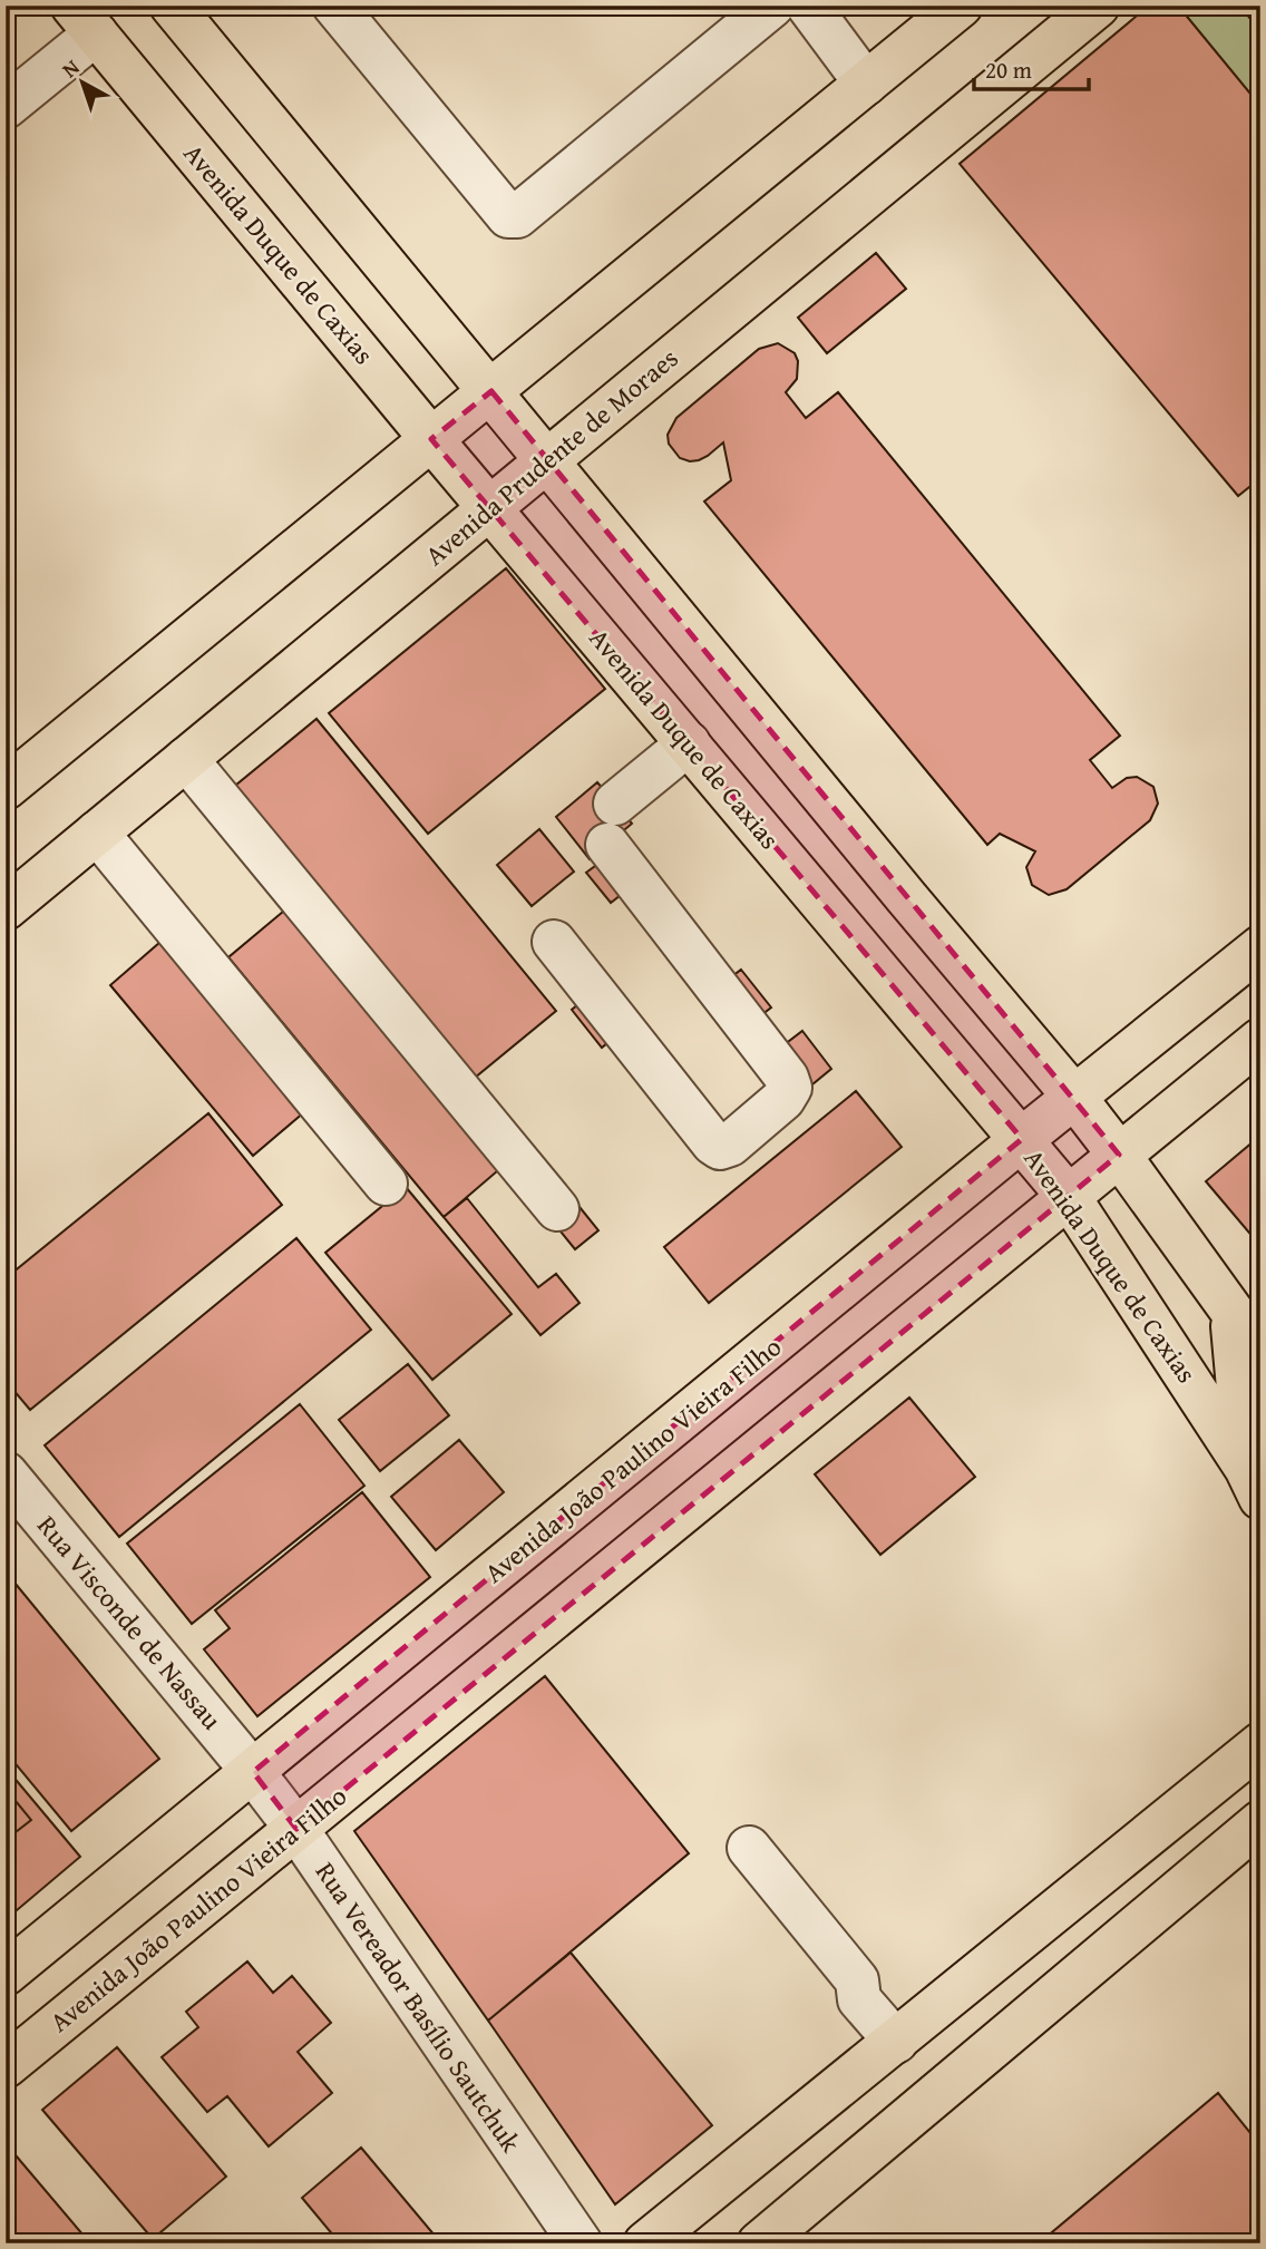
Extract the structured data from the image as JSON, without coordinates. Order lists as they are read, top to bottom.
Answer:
{
  "streets": {
    "main road": ["Avenida Duque de Caxias", "Avenida Prudente de Moraes", "Avenida João Paulino Vieira Filho"],
    "street": ["Rua Visconde de Nassau", "Rua Vereador Basílio Sautchuk"]
  },
  "crossings": [
    ["Avenida Duque de Caxias", "Avenida Prudente de Moraes"],
    ["Avenida Duque de Caxias", "Avenida João Paulino Vieira Filho"],
    ["Avenida João Paulino Vieira Filho", "Rua Visconde de Nassau"],
    ["Avenida João Paulino Vieira Filho", "Rua Vereador Basílio Sautchuk"],
    ["Rua Visconde de Nassau", "Rua Vereador Basílio Sautchuk"]
  ],
  "scale_bar": "20 m",
  "north": "top left"
}
